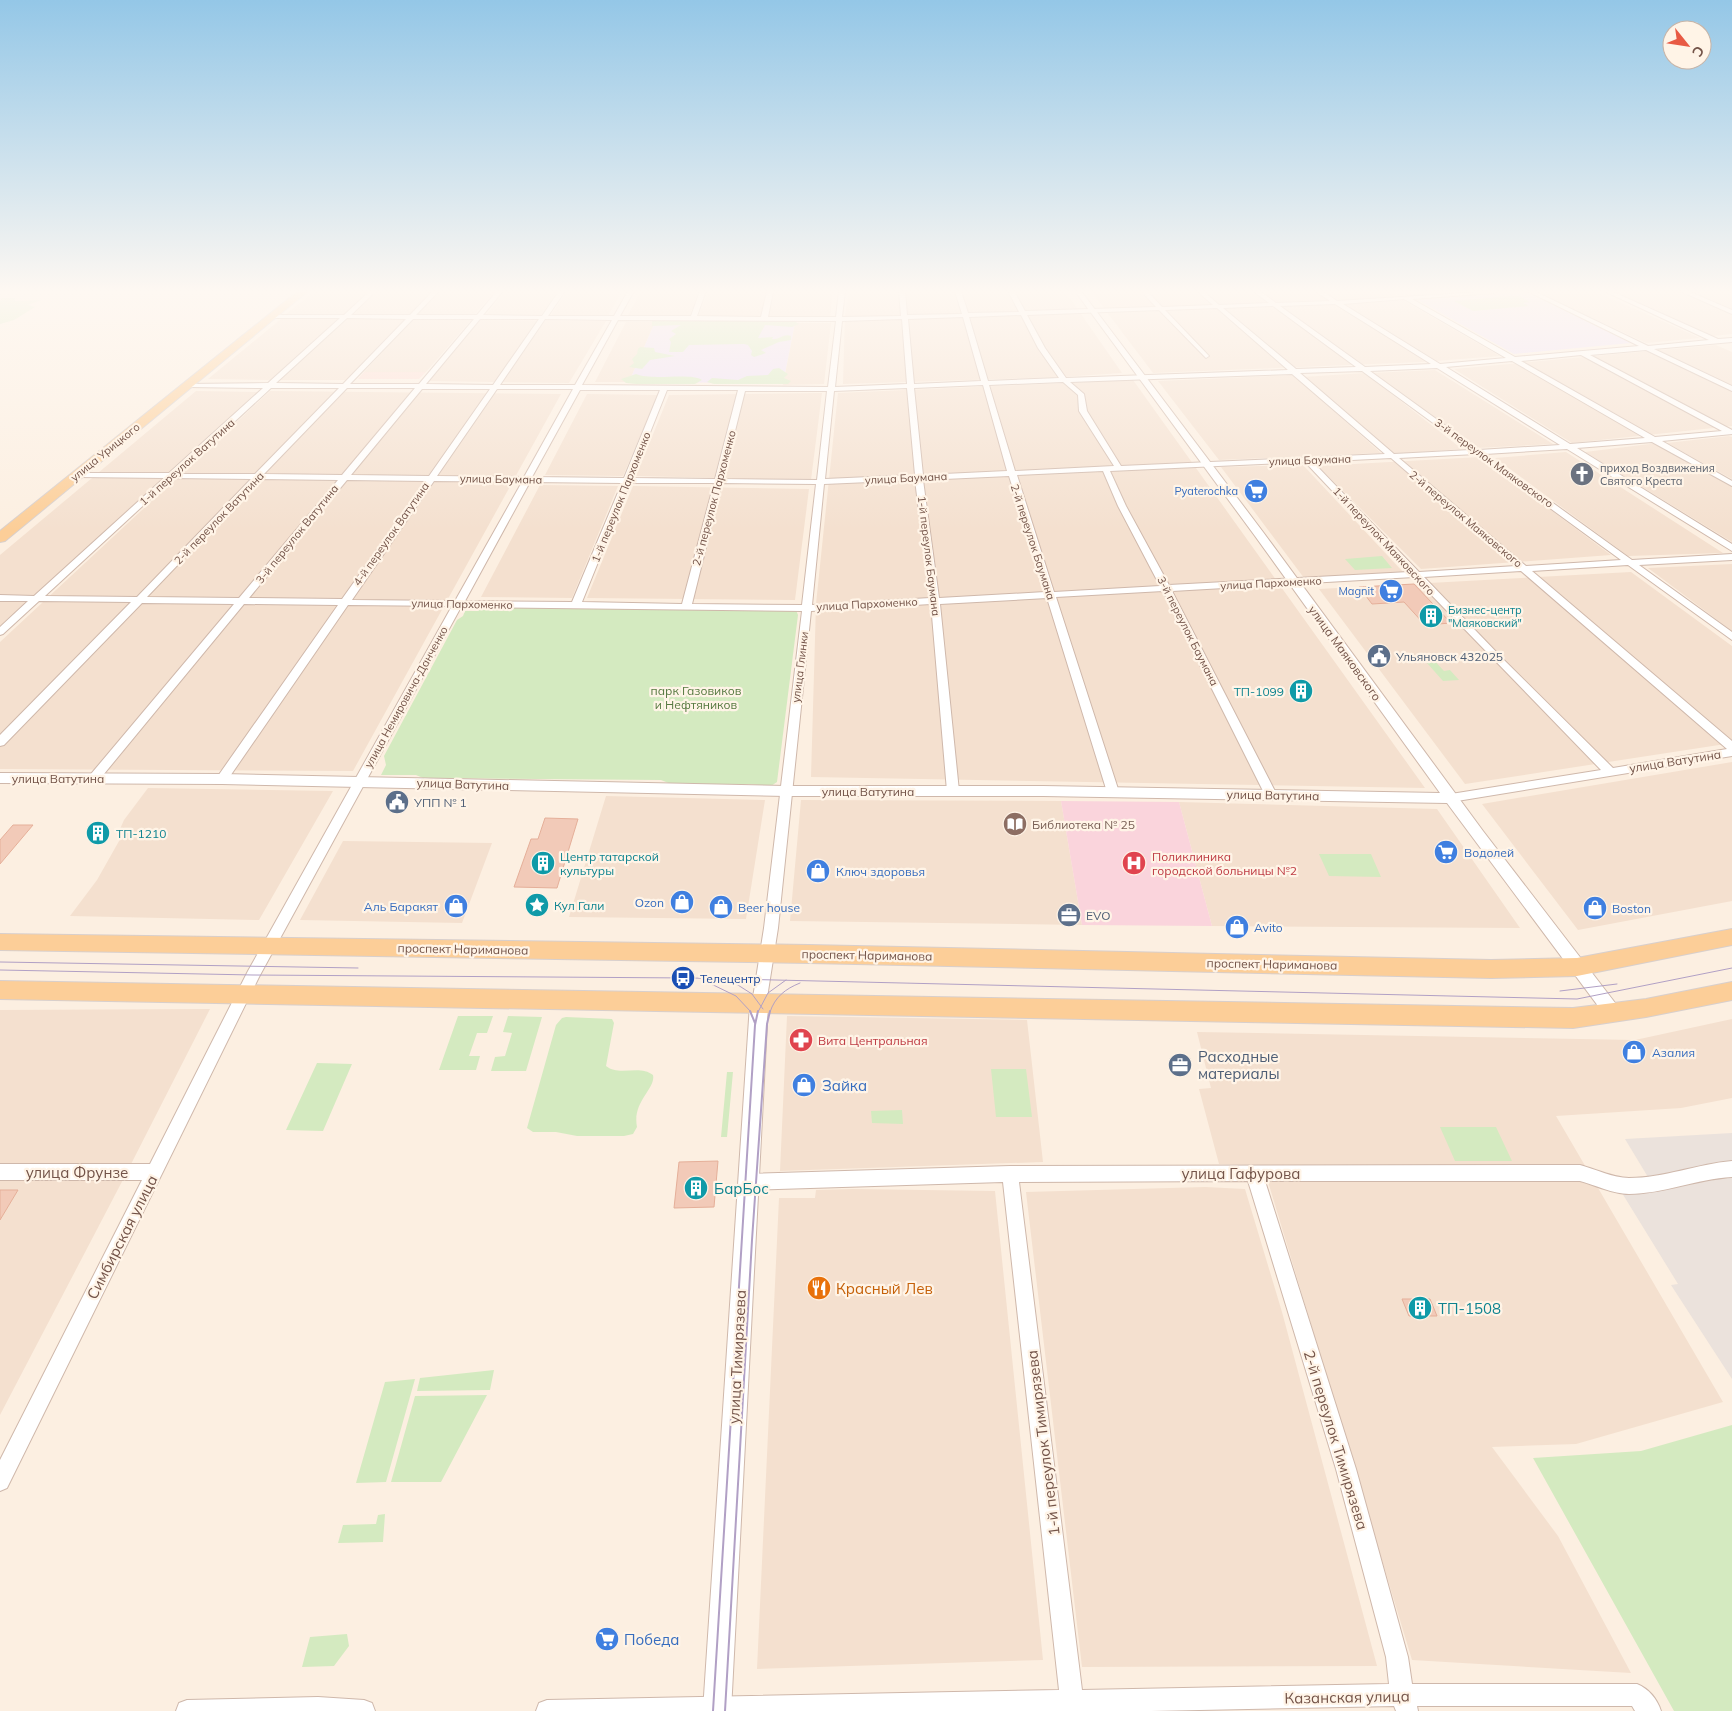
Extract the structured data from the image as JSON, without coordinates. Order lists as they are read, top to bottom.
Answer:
{
  "streets": {
    "main road": ["улица Урицкого", "проспект Нариманова"],
    "street": [
      "улица Баумана",
      "1-й переулок Ватутина",
      "3-й переулок Маяковского",
      "1-й переулок Пархоменко",
      "2-й переулок Пархоменко",
      "2-й переулок Ватутина",
      "2-й переулок Маяковского",
      "3-й переулок Ватутина",
      "4-й переулок Ватутина",
      "1-й переулок Маяковского",
      "2-й переулок Баумана",
      "1-й переулок Баумана",
      "улица Пархоменко",
      "3-й переулок Баумана",
      "улица Маяковского",
      "улица Глинки",
      "улица Немировича-Данченко",
      "улица Ватутина",
      "улица Фрунзе",
      "улица Гафурова",
      "Симбирская улица",
      "улица Тимирязева",
      "2-й переулок Тимирязева",
      "1-й переулок Тимирязева",
      "Казанская улица"
    ]
  },
  "crossings": [
    ["улица Урицкого", "улица Баумана"],
    ["улица Баумана", "1-й переулок Ватутина"],
    ["улица Баумана", "3-й переулок Маяковского"],
    ["улица Баумана", "1-й переулок Пархоменко"],
    ["улица Баумана", "2-й переулок Пархоменко"],
    ["улица Баумана", "2-й переулок Ватутина"],
    ["улица Баумана", "2-й переулок Маяковского"],
    ["улица Баумана", "3-й переулок Ватутина"],
    ["улица Баумана", "4-й переулок Ватутина"],
    ["улица Баумана", "1-й переулок Маяковского"],
    ["улица Баумана", "2-й переулок Баумана"],
    ["улица Баумана", "1-й переулок Баумана"],
    ["улица Баумана", "3-й переулок Баумана"],
    ["улица Баумана", "улица Маяковского"],
    ["улица Баумана", "улица Глинки"],
    ["улица Баумана", "улица Немировича-Данченко"],
    ["1-й переулок Ватутина", "улица Пархоменко"],
    ["3-й переулок Маяковского", "улица Пархоменко"],
    ["1-й переулок Пархоменко", "улица Пархоменко"],
    ["2-й переулок Пархоменко", "улица Пархоменко"],
    ["2-й переулок Ватутина", "улица Пархоменко"],
    ["2-й переулок Маяковского", "улица Пархоменко"],
    ["3-й переулок Ватутина", "улица Пархоменко"],
    ["3-й переулок Ватутина", "улица Ватутина"],
    ["4-й переулок Ватутина", "улица Пархоменко"],
    ["4-й переулок Ватутина", "улица Ватутина"],
    ["1-й переулок Маяковского", "улица Пархоменко"],
    ["1-й переулок Маяковского", "улица Ватутина"],
    ["2-й переулок Баумана", "улица Пархоменко"],
    ["2-й переулок Баумана", "улица Ватутина"],
    ["1-й переулок Баумана", "улица Пархоменко"],
    ["1-й переулок Баумана", "улица Ватутина"],
    ["улица Пархоменко", "3-й переулок Баумана"],
    ["улица Пархоменко", "улица Маяковского"],
    ["улица Пархоменко", "улица Глинки"],
    ["улица Пархоменко", "улица Немировича-Данченко"],
    ["3-й переулок Баумана", "улица Ватутина"],
    ["улица Маяковского", "улица Ватутина"],
    ["улица Маяковского", "проспект Нариманова"],
    ["улица Глинки", "улица Ватутина"],
    ["улица Глинки", "проспект Нариманова"],
    ["улица Глинки", "улица Тимирязева"],
    ["улица Немировича-Данченко", "улица Ватутина"],
    ["улица Немировича-Данченко", "проспект Нариманова"],
    ["улица Немировича-Данченко", "Симбирская улица"],
    ["улица Фрунзе", "Симбирская улица"],
    ["улица Гафурова", "улица Тимирязева"],
    ["улица Гафурова", "2-й переулок Тимирязева"],
    ["улица Гафурова", "1-й переулок Тимирязева"],
    ["улица Тимирязева", "Казанская улица"],
    ["2-й переулок Тимирязева", "Казанская улица"],
    ["1-й переулок Тимирязева", "Казанская улица"]
  ],
  "parks": ["парк Газовиков и Нефтяников"],
  "places": {
    "church": ["приход Воздвижения Святого Креста"],
    "supermarket": [
      "Pyaterochka",
      "Magnit",
      "Водолей",
      "Победа"
    ],
    "building": [
      "Бизнес-центр \"Маяковский\"",
      "ТП-1099",
      "ТП-1210",
      "Центр татарской культуры",
      "БарБос",
      "ТП-1508"
    ],
    "public building": ["Ульяновск 432025", "УПП № 1"],
    "library": ["Библиотека № 25"],
    "hospital": ["Поликлиника городской больницы №2"],
    "shop": [
      "Ключ здоровья",
      "Ozon",
      "Аль Баракят",
      "Beer house",
      "Boston",
      "Avito",
      "Азалия",
      "Зайка"
    ],
    "place": ["Кул Гали"],
    "office": ["EVO", "Расходные материалы"],
    "bus stop": ["Телецентр"],
    "pharmacy": ["Вита Центральная"],
    "restaurant": ["Красный Лев"]
  },
  "north": "bottom right"
}
